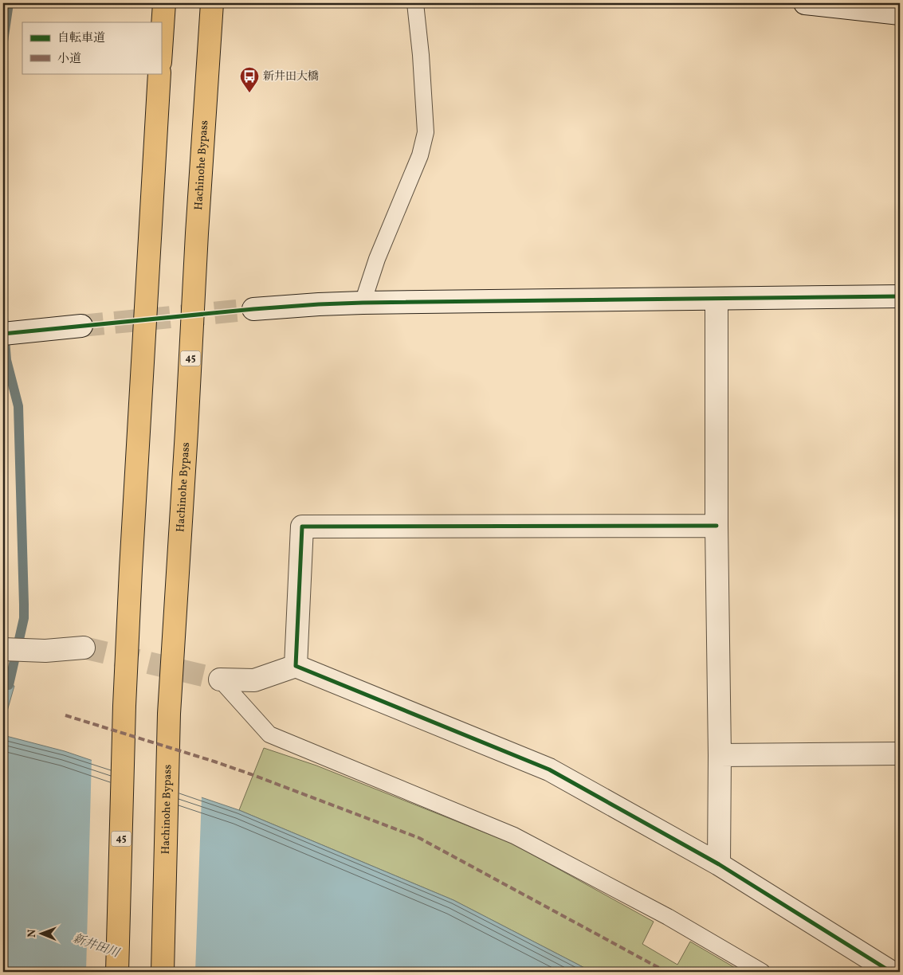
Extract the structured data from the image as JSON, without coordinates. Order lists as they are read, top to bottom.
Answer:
{
  "streets": {
    "highway": ["Hachinohe Bypass", "45"]
  },
  "water": ["新井田川"],
  "places": {
    "bus stop": ["新井田大橋"]
  },
  "legend": ["自転車道", "小道"],
  "north": "left"
}
